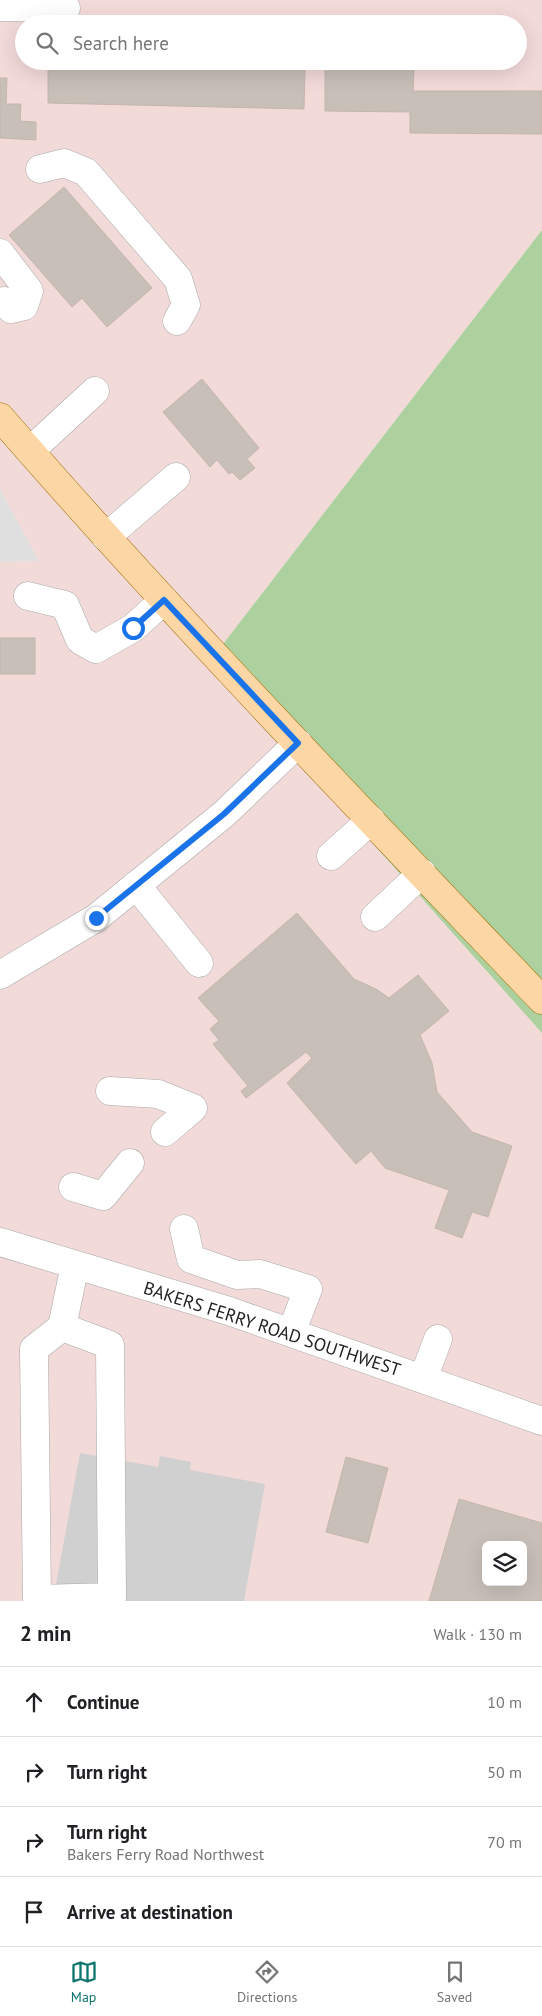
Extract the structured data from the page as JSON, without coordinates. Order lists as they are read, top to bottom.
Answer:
{
  "streets": {
    "street": ["BAKERS FERRY ROAD SOUTHWEST"]
  },
  "page": {
    "search": "Search here",
    "heading": ["2 min", "Walk · 130 m"],
    "list": [
      ["Continue", "10 m"],
      ["Turn right", "50 m"],
      ["Turn right", "Bakers Ferry Road Northwest", "70 m"],
      "Arrive at destination"
    ],
    "nav": ["Map", "Directions", "Saved"]
  }
}
